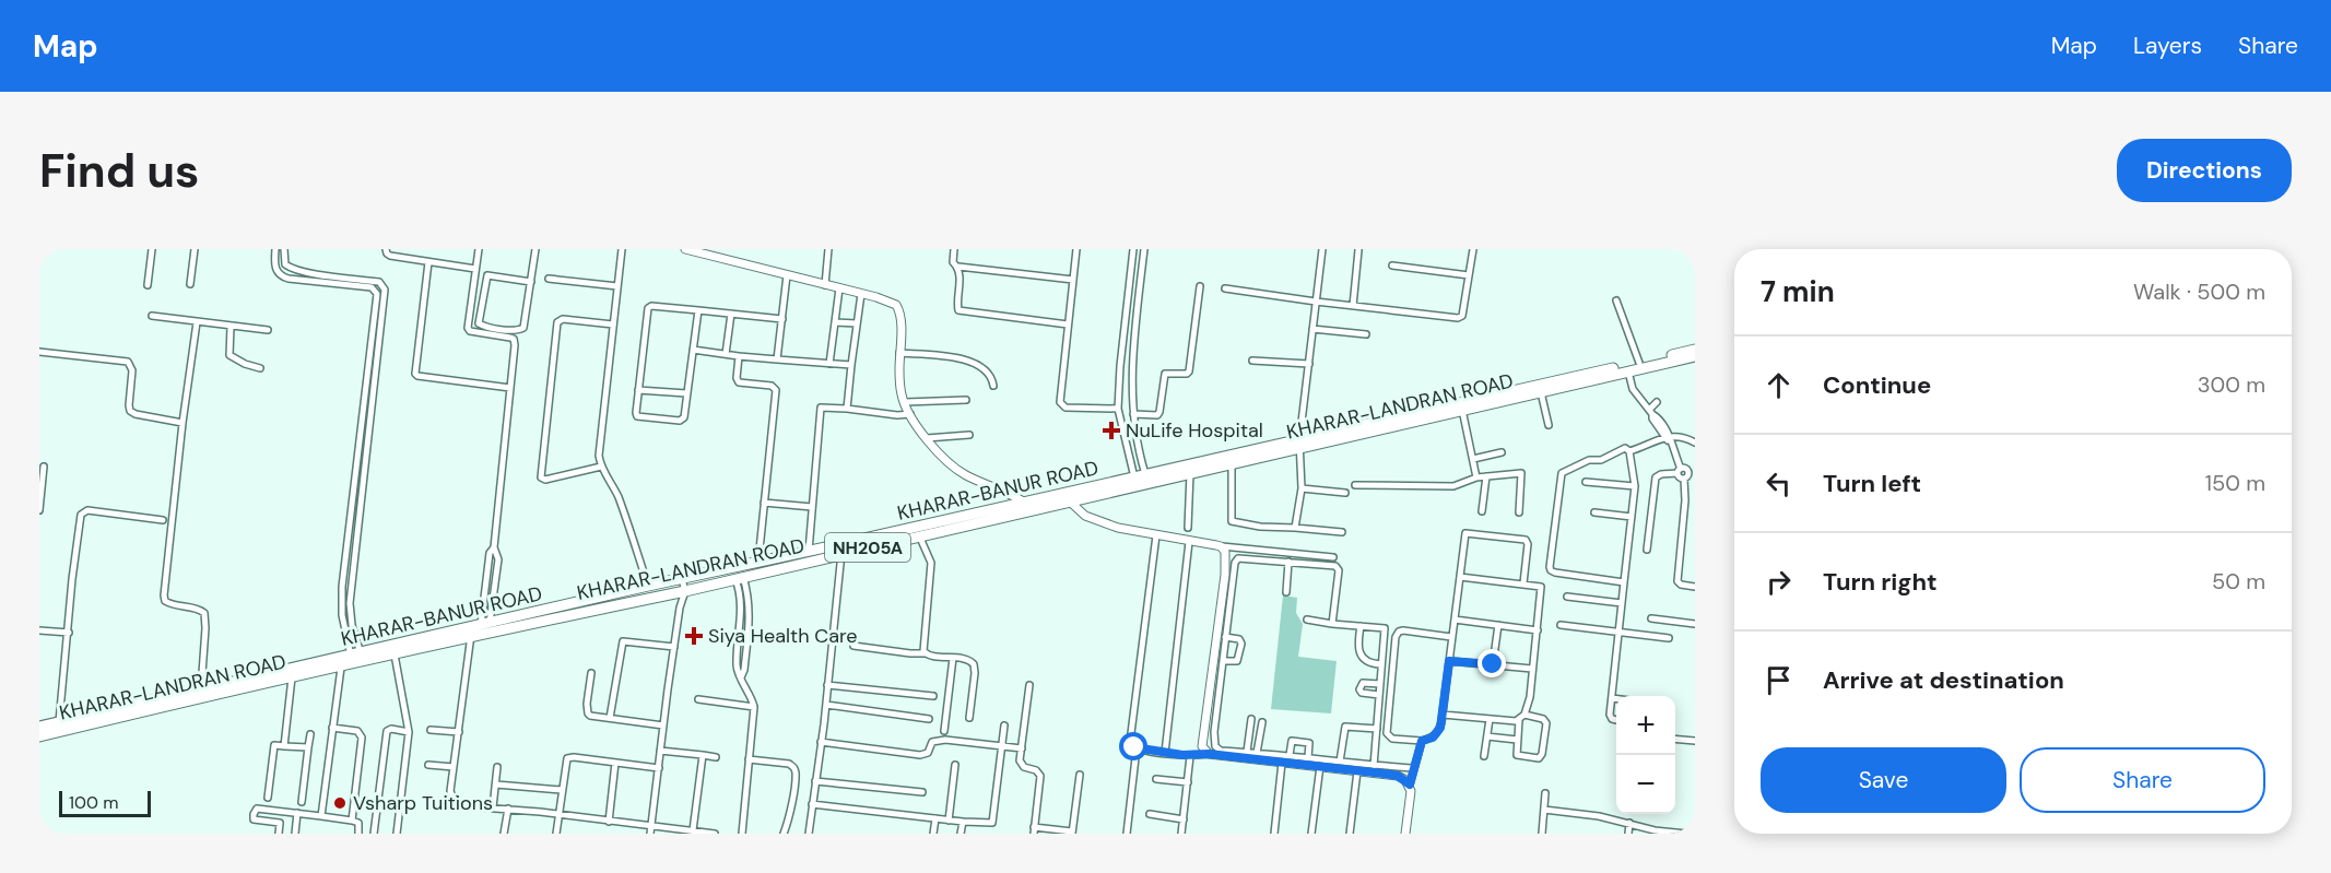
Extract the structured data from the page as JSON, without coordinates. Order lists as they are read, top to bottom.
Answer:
{
  "streets": {
    "highway": ["KHARAR-LANDRAN ROAD", "KHARAR-BANUR ROAD", "NH205A"]
  },
  "crossings": [
    ["KHARAR-LANDRAN ROAD", "KHARAR-BANUR ROAD"]
  ],
  "places": {
    "health": ["NuLife Hospital", "Siya Health Care"],
    "other": ["Vsharp Tuitions"]
  },
  "scale_bar": "100 m",
  "page": {
    "header": "Map",
    "nav": ["Map", "Layers", "Share"],
    "buttons": [
      "Directions",
      ["Save", "Share"]
    ],
    "title": "Find us",
    "heading": ["7 min", "Walk · 500 m"],
    "list": [
      ["Continue", "300 m"],
      ["Turn left", "150 m"],
      ["Turn right", "50 m"],
      "Arrive at destination"
    ],
    "map_buttons": ["+", "−"],
    "scale": "100 m"
  }
}
